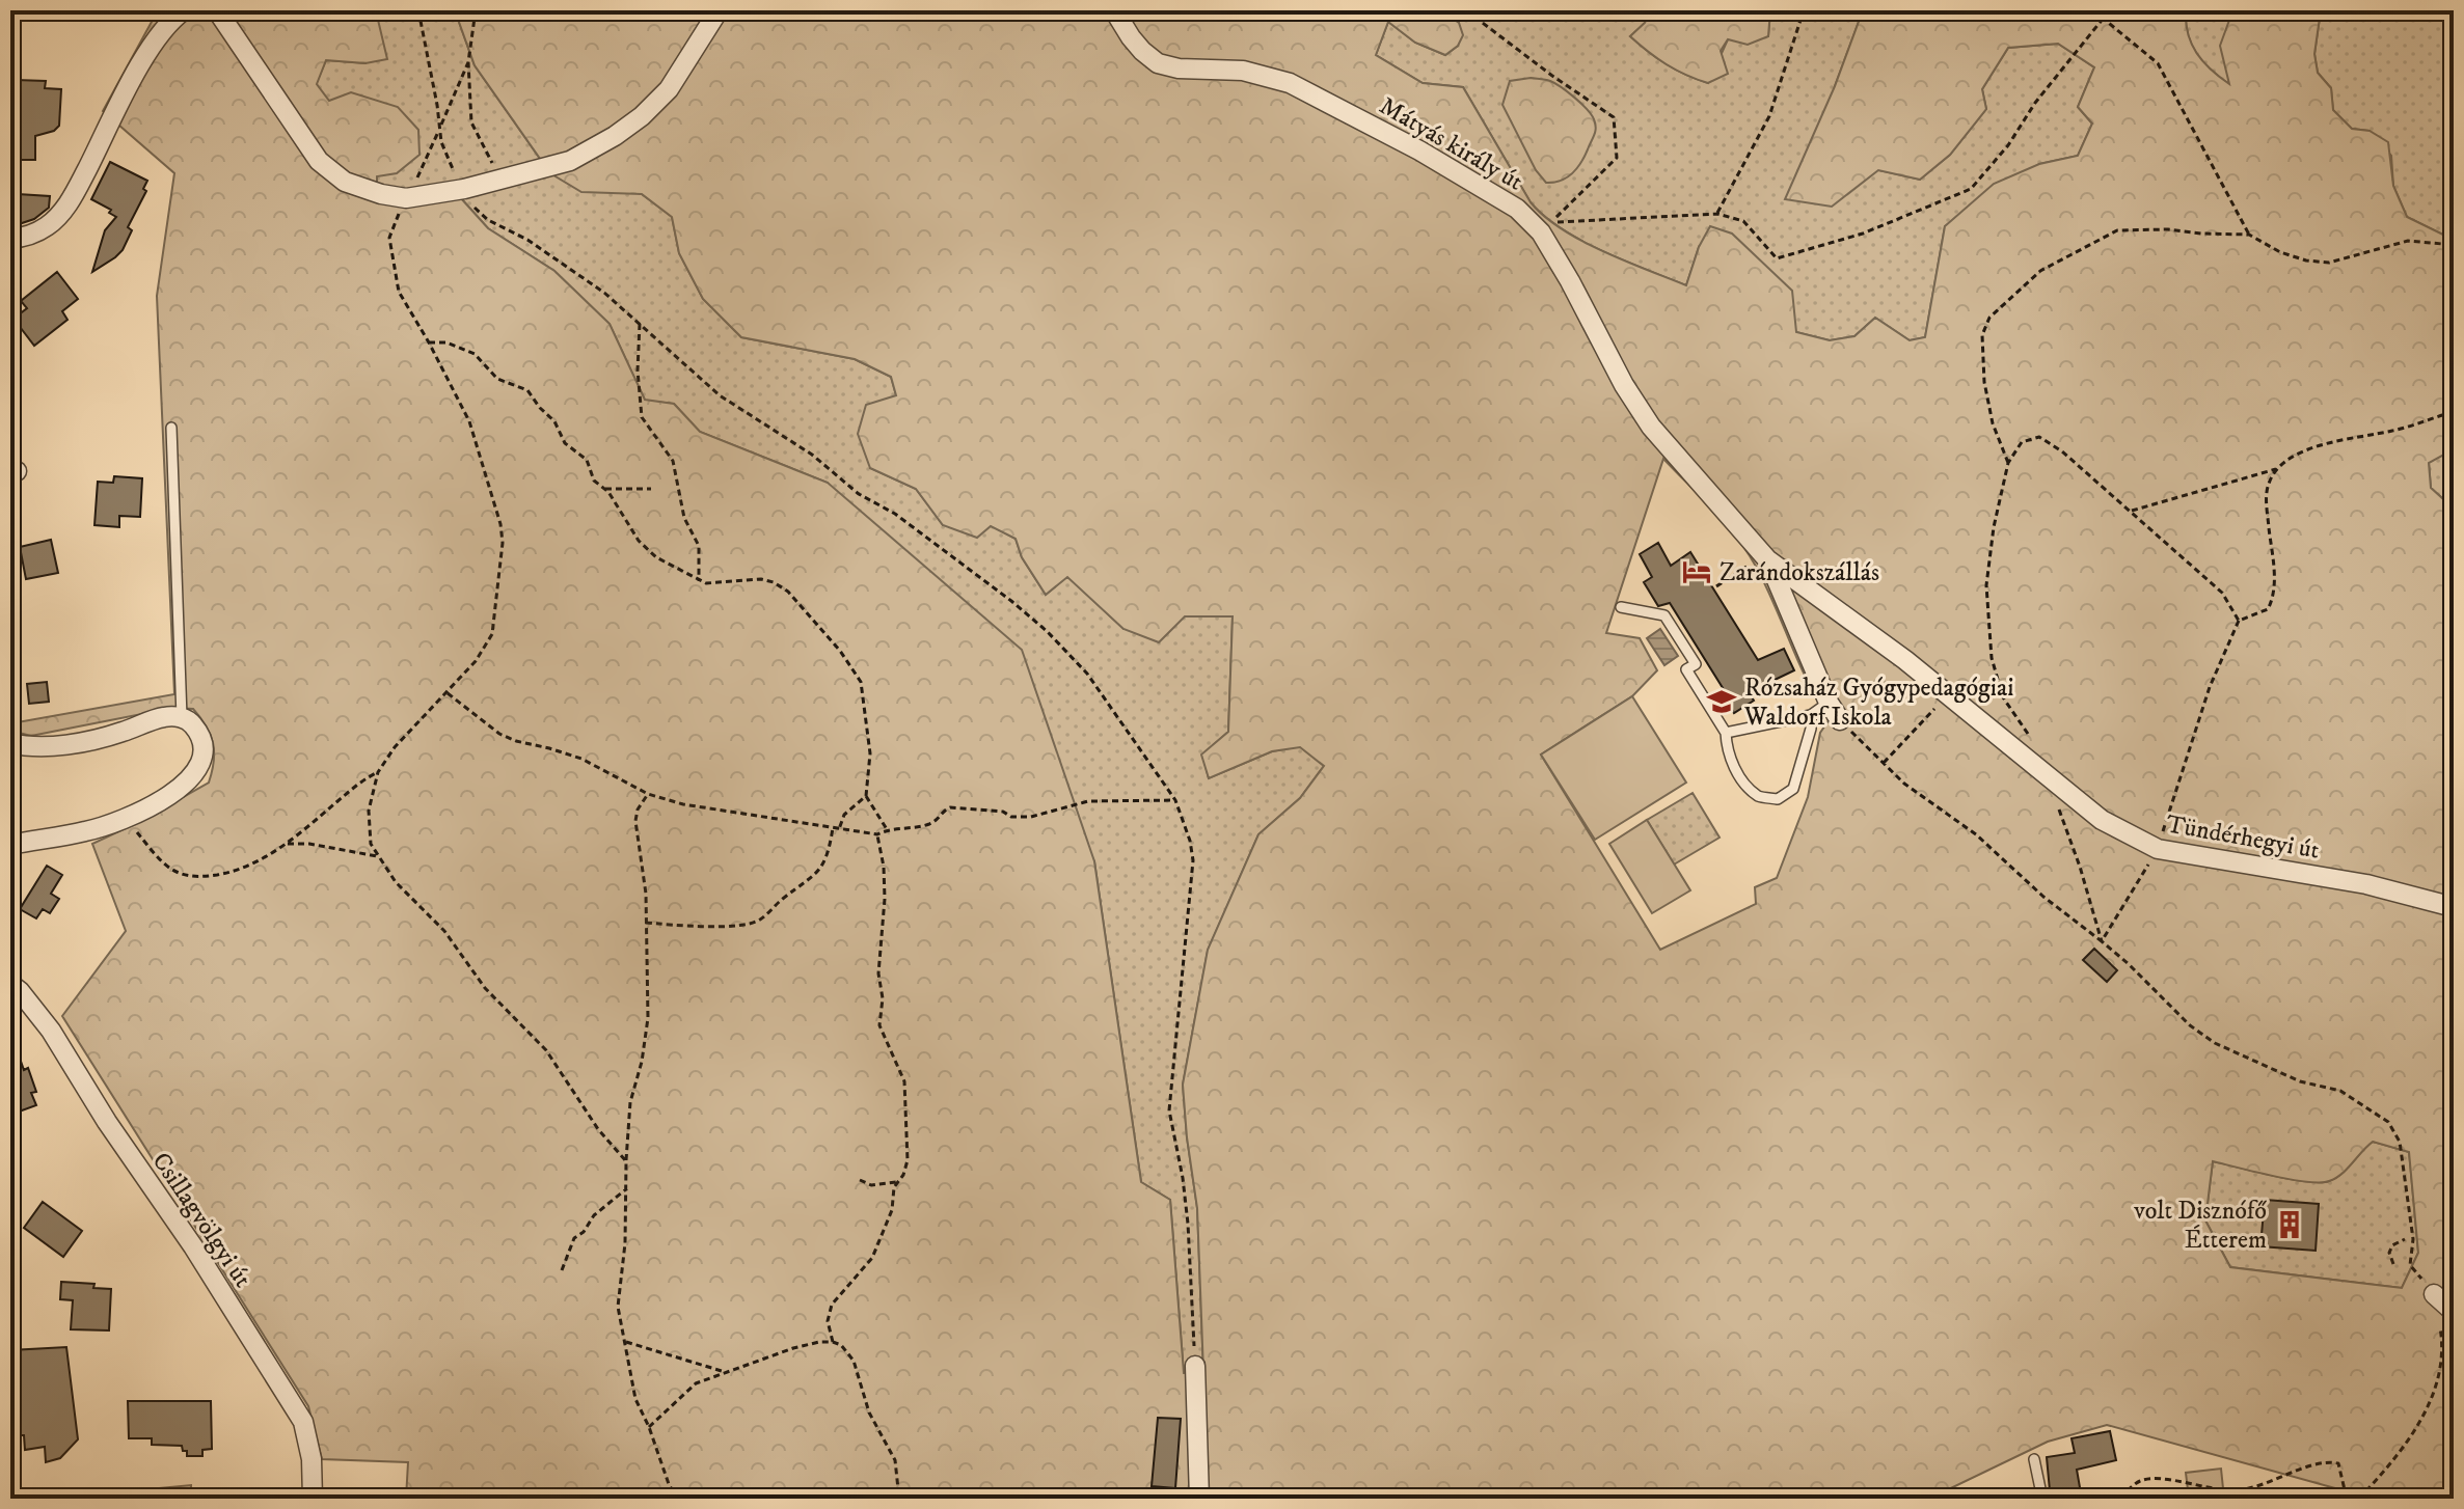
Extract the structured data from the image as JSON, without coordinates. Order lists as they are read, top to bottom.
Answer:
{
  "streets": {
    "street": ["Mátyás király út", "Tündérhegyi út", "Csillagvölgyi út"]
  },
  "crossings": [
    ["Mátyás király út", "Tündérhegyi út"]
  ],
  "places": {
    "hotel": ["Zarándokszállás"],
    "school or university": ["Rózsaház Gyógypedagógiai Waldorf Iskola"],
    "building": ["volt Disznófő Étterem"]
  }
}
